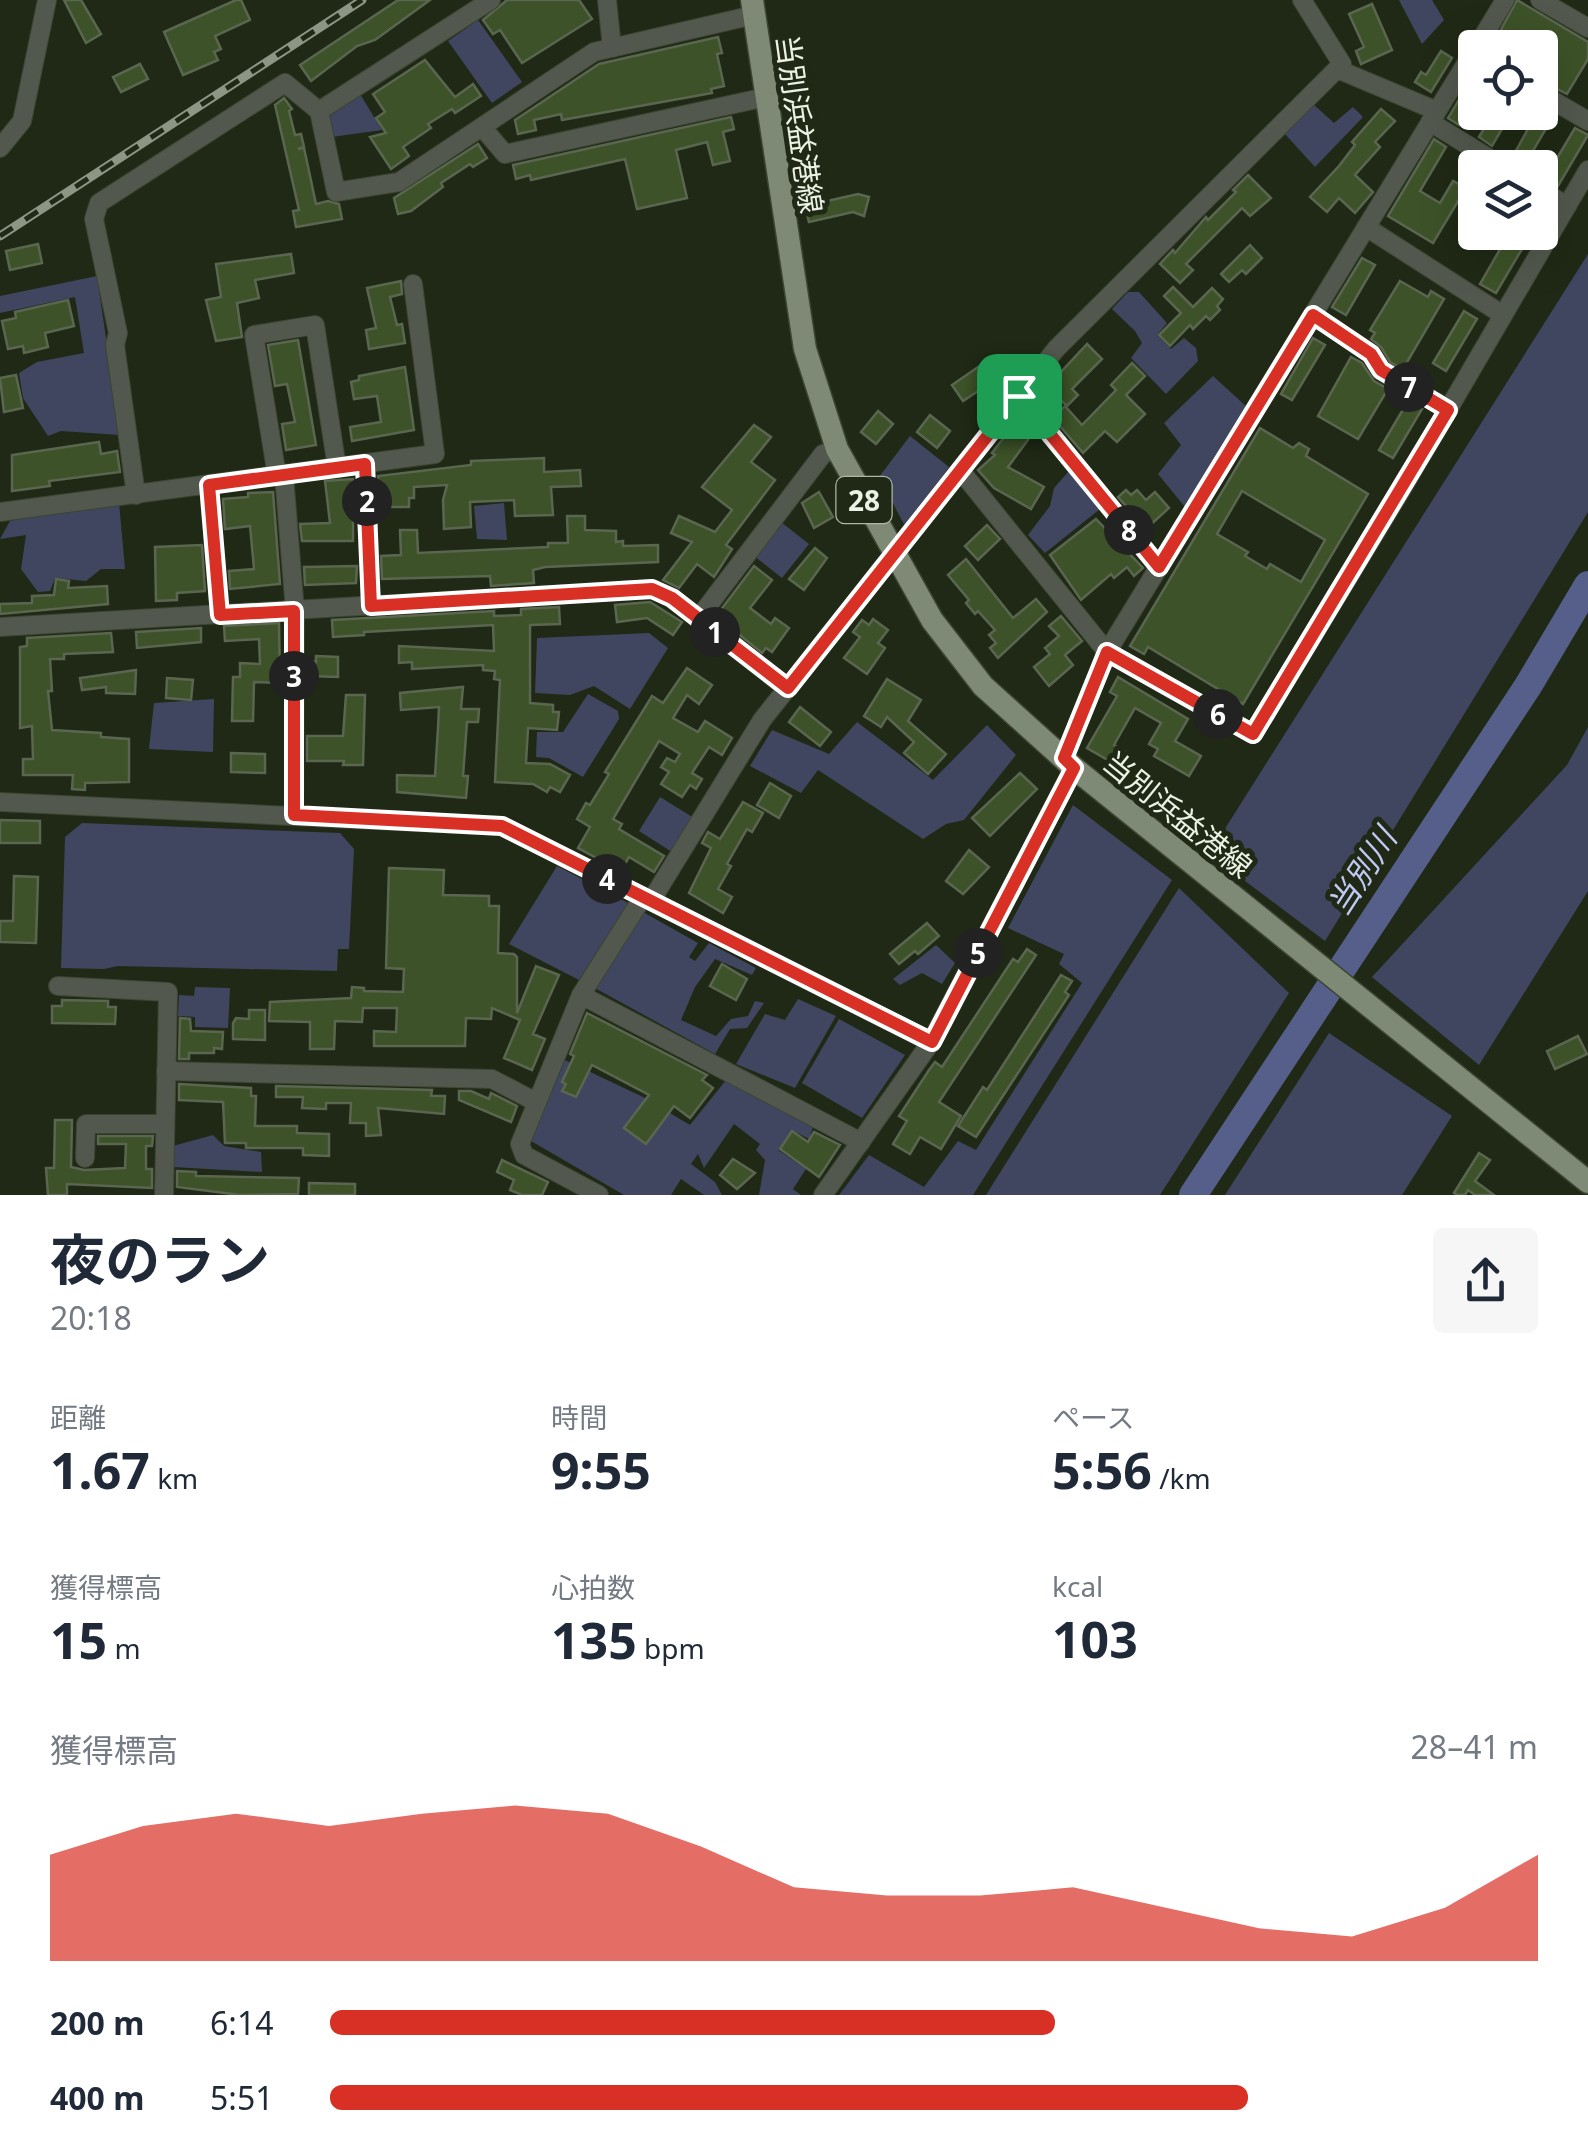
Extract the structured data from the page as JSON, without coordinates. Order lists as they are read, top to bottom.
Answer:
{
  "streets": {
    "main road": ["当別浜益港線", "28"]
  },
  "water": ["当別川"],
  "page": {
    "pins": [
      "7",
      "2",
      "8",
      "1",
      "3",
      "6",
      "4",
      "5"
    ],
    "heading": ["夜のラン", "20:18"],
    "stats": [
      ["距離", "1.67 km"],
      ["時間", "9:55"],
      ["ペース", "5:56 /km"],
      ["獲得標高", "15 m"],
      ["心拍数", "135 bpm"],
      ["kcal", "103"]
    ],
    "chart": ["獲得標高", "28–41 m"],
    "list": [
      {
        "name": "200 m",
        "note": "6:14"
      },
      {
        "name": "400 m",
        "note": "5:51"
      }
    ]
  }
}
